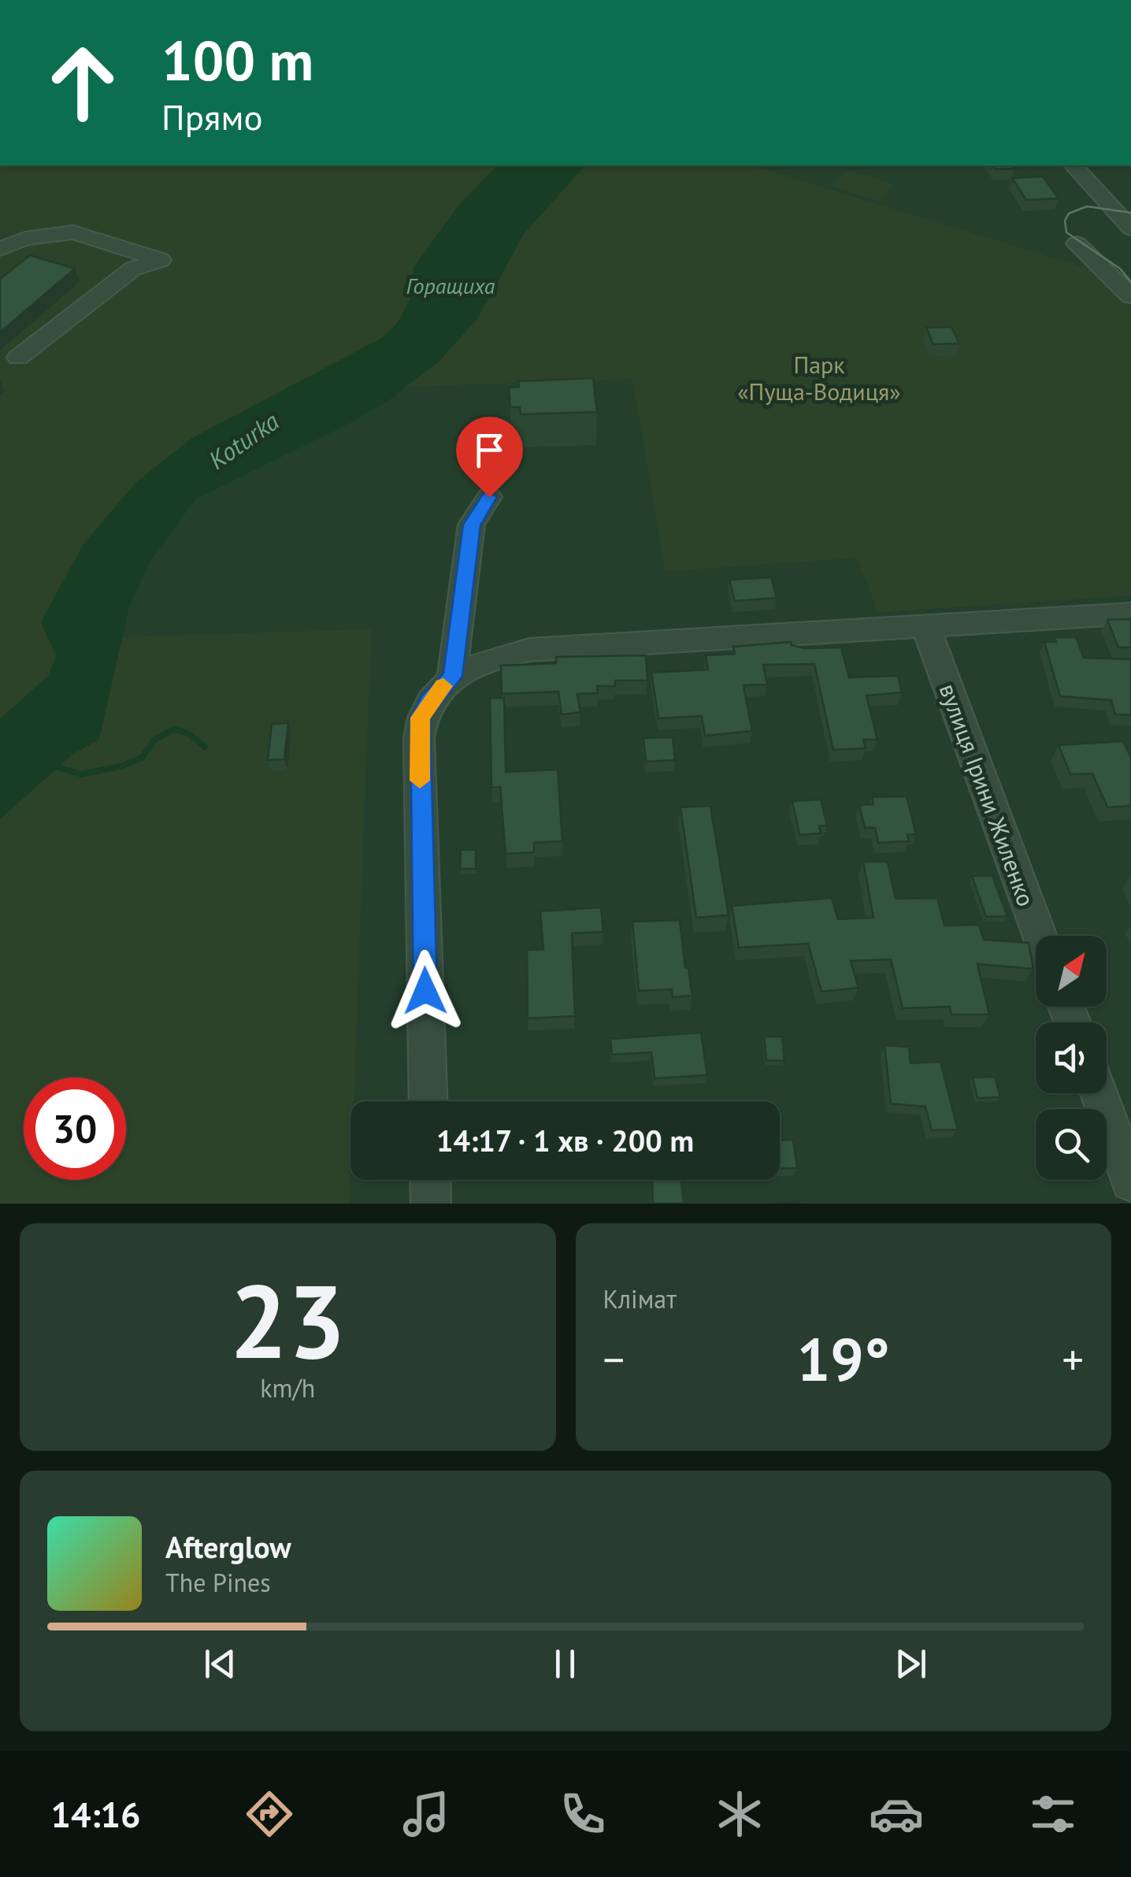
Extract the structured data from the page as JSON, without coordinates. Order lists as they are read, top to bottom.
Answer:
{
  "streets": {
    "street": ["вулиця Ірини Жиленко"]
  },
  "water": ["Горащиха", "Koturka"],
  "parks": ["Парк «Пуща-Водиця»"],
  "north": "top right",
  "page": {
    "turn": ["100 m", "Прямо"],
    "limit": "30",
    "trip": "14:17 · 1 хв · 200 m",
    "tile": [
      ["23", "km/h"],
      "Клімат"
    ],
    "heat": ["−", "19°", "+"],
    "song": ["Afterglow", "The Pines"],
    "tabs": "14:16"
  }
}
